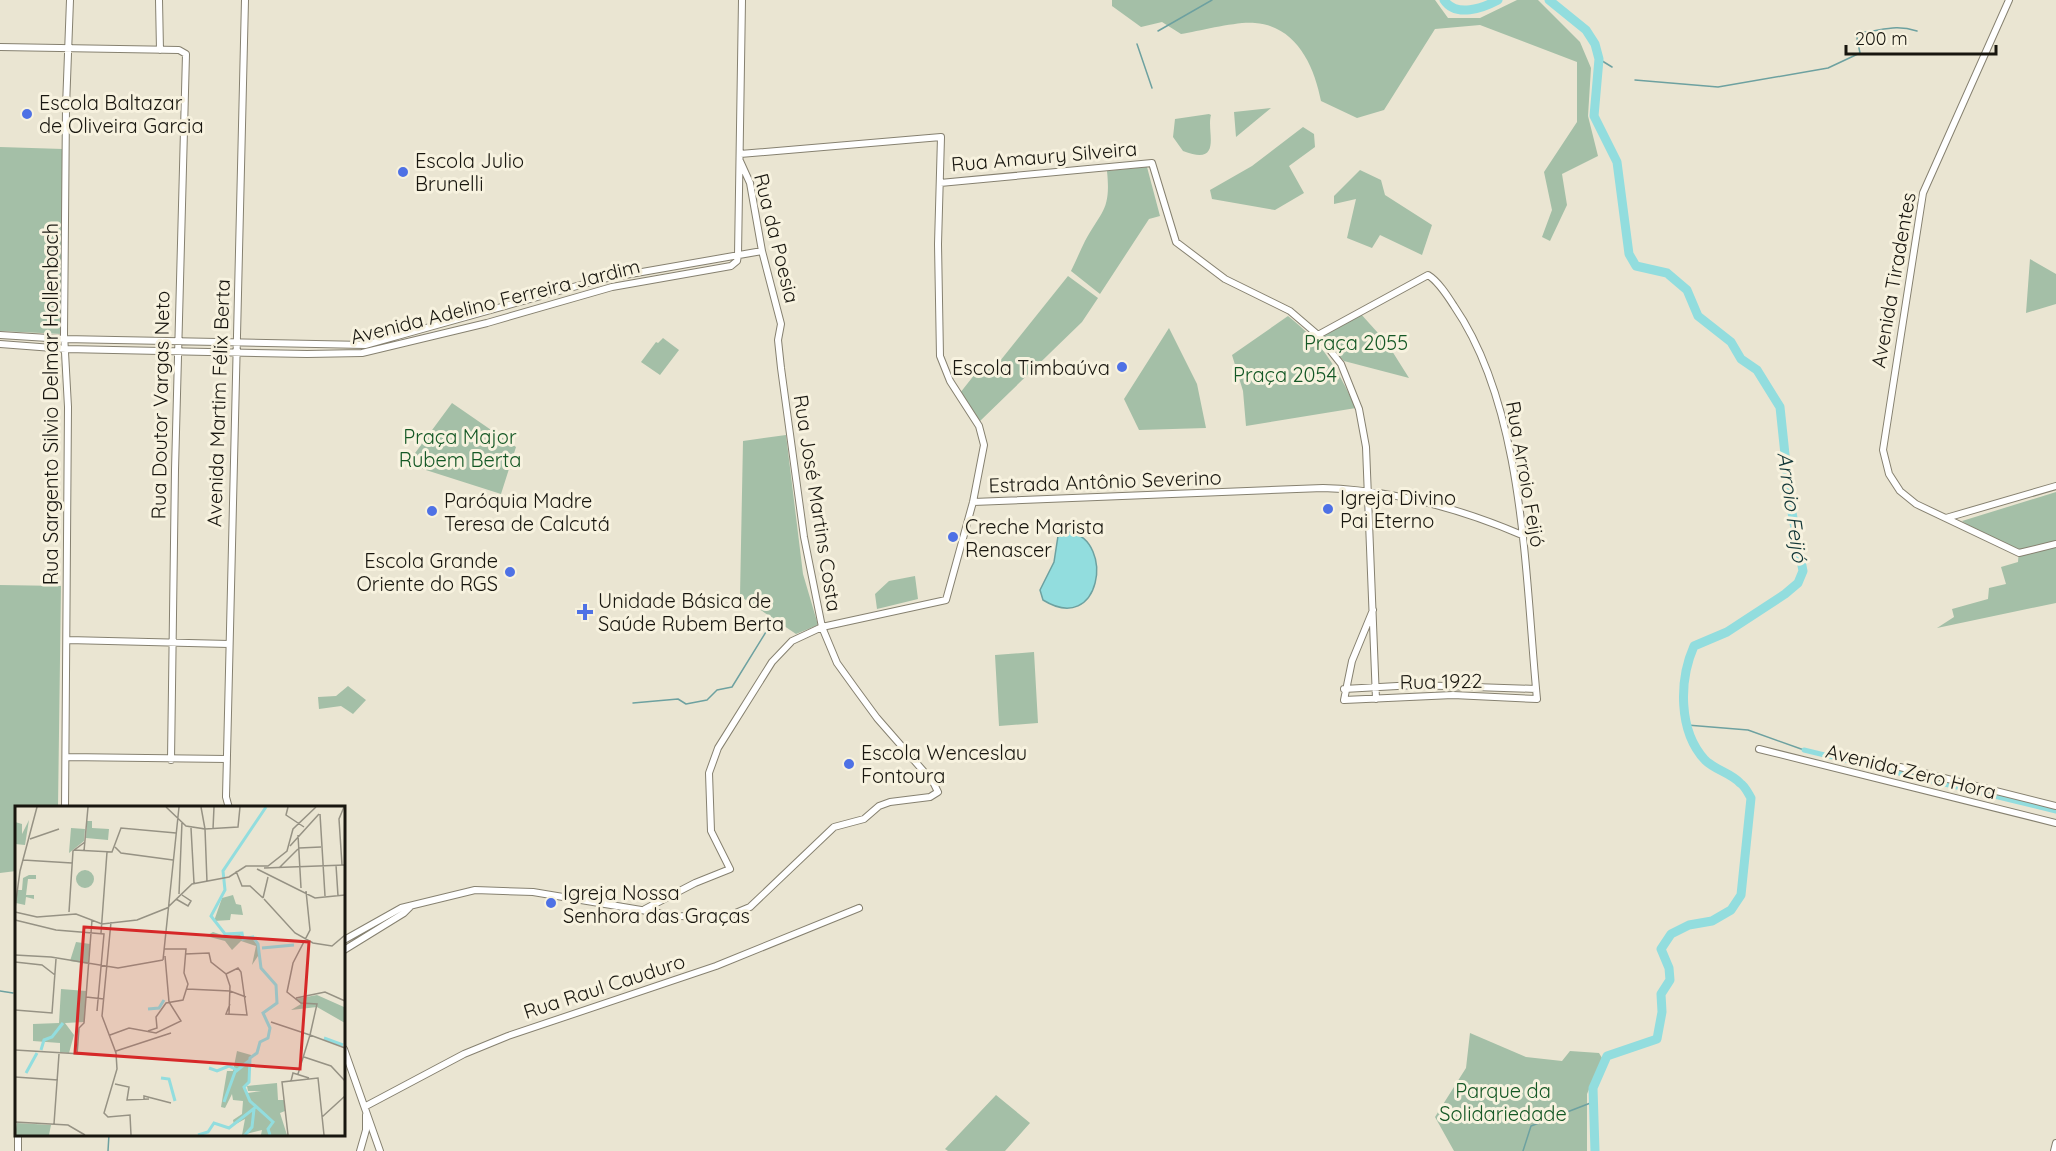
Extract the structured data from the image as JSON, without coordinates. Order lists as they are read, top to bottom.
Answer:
{
  "streets": {
    "street": [
      "Rua Amaury Silveira",
      "Rua da Poesia",
      "Avenida Tiradentes",
      "Avenida Adelino Ferreira Jardim",
      "Avenida Martim Félix Berta",
      "Rua Sargento Silvio Delmar Hollenbach",
      "Rua Doutor Vargas Neto",
      "Rua Arroio Feijó",
      "Estrada Antônio Severino",
      "Rua José Martins Costa",
      "Rua 1922",
      "Avenida Zero Hora",
      "Rua Raul Cauduro"
    ]
  },
  "crossings": [
    ["Rua Amaury Silveira", "Rua Arroio Feijó"],
    ["Rua Amaury Silveira", "Estrada Antônio Severino"],
    ["Rua da Poesia", "Avenida Adelino Ferreira Jardim"],
    ["Rua da Poesia", "Estrada Antônio Severino"],
    ["Rua da Poesia", "Rua José Martins Costa"],
    ["Avenida Adelino Ferreira Jardim", "Avenida Martim Félix Berta"],
    ["Avenida Adelino Ferreira Jardim", "Rua Sargento Silvio Delmar Hollenbach"],
    ["Avenida Adelino Ferreira Jardim", "Rua Doutor Vargas Neto"],
    ["Rua Arroio Feijó", "Estrada Antônio Severino"],
    ["Rua Arroio Feijó", "Rua 1922"]
  ],
  "water": ["Arroio Feijó"],
  "parks": [
    "Praça 2055",
    "Praça 2054",
    "Praça Major Rubem Berta",
    "Parque da Solidariedade"
  ],
  "places": {
    "other": [
      "Escola Baltazar de Oliveira Garcia",
      "Escola Julio Brunelli",
      "Escola Timbaúva",
      "Igreja Divino Pai Eterno",
      "Paróquia Madre Teresa de Calcutá",
      "Creche Marista Renascer",
      "Escola Grande Oriente do RGS",
      "Escola Wenceslau Fontoura",
      "Igreja Nossa Senhora das Graças"
    ],
    "health": ["Unidade Básica de Saúde Rubem Berta"]
  },
  "scale_bar": "200 m"
}
